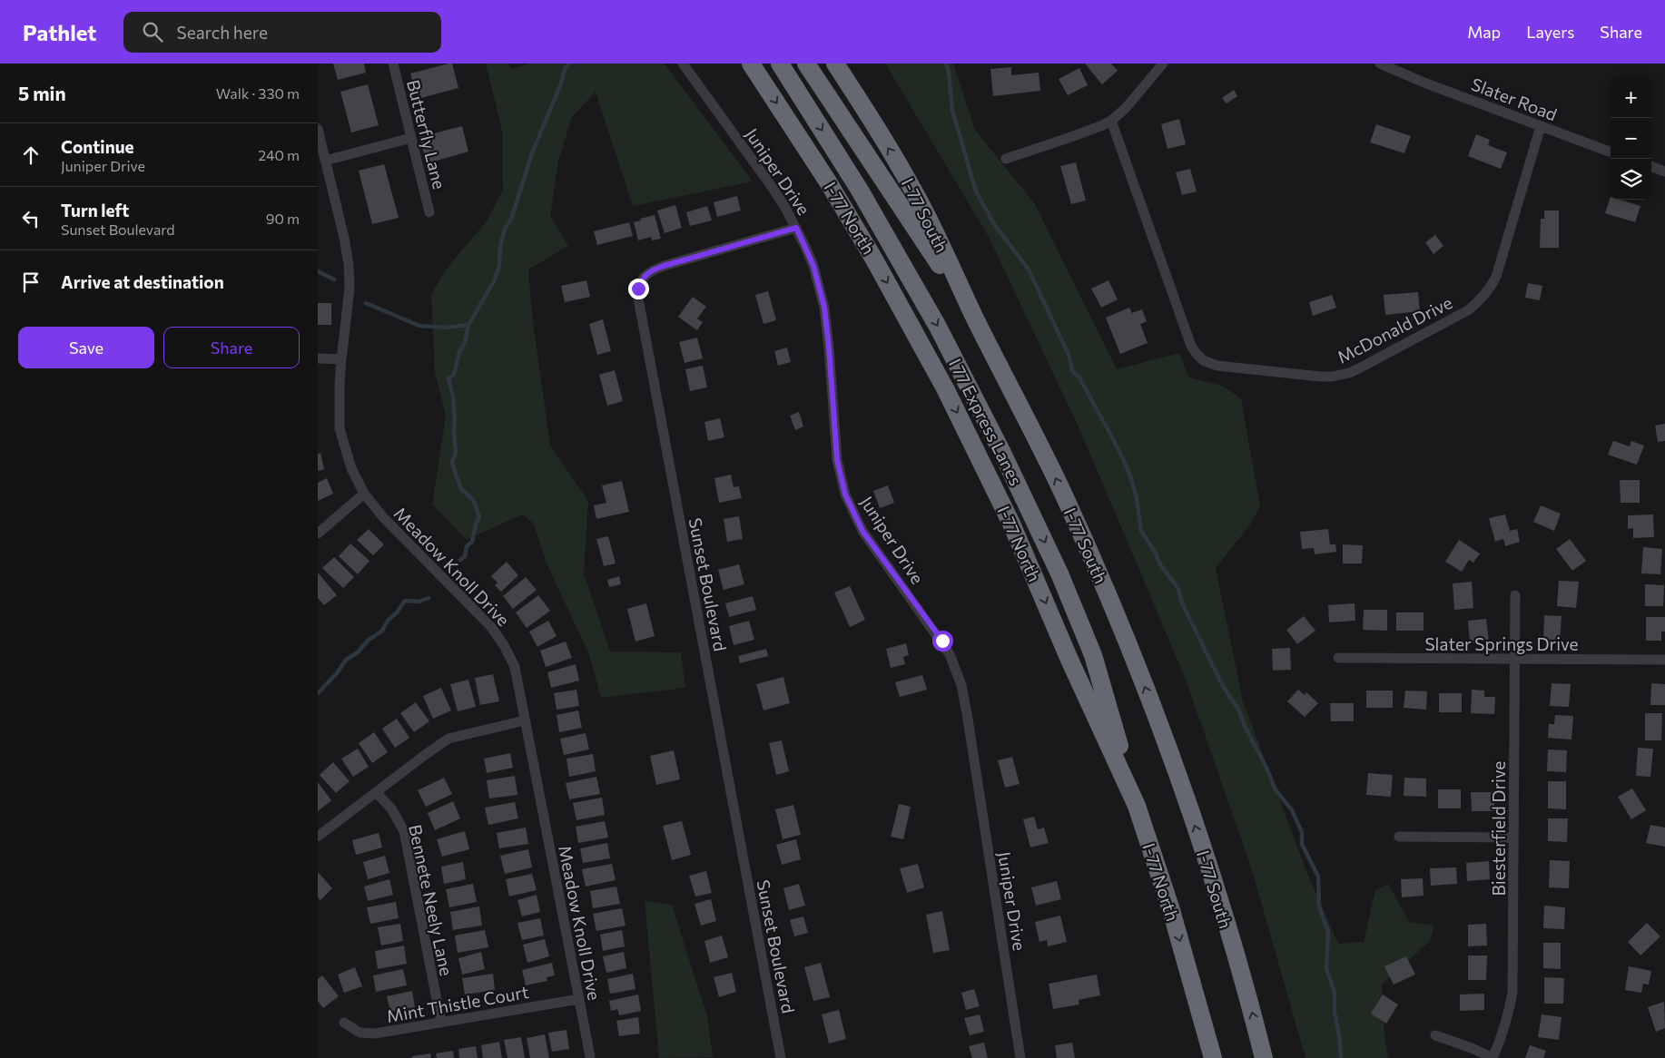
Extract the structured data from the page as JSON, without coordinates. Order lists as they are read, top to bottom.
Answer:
{
  "streets": {
    "highway": ["I-77 South", "I-77 North", "I 77 Express Lanes"],
    "street": [
      "Slater Road",
      "Butterfly Lane",
      "Juniper Drive",
      "McDonald Drive",
      "Meadow Knoll Drive",
      "Sunset Boulevard",
      "Slater Springs Drive",
      "Biesterfield Drive",
      "Bennete Neely Lane",
      "Mint Thistle Court"
    ]
  },
  "crossings": [
    ["Slater Road", "McDonald Drive"],
    ["Juniper Drive", "Sunset Boulevard"],
    ["I-77 North", "I 77 Express Lanes"],
    ["Meadow Knoll Drive", "Mint Thistle Court"],
    ["Slater Springs Drive", "Biesterfield Drive"],
    ["Bennete Neely Lane", "Mint Thistle Court"]
  ],
  "one_way": ["I-77 South", "I-77 North"],
  "page": {
    "header": "Pathlet",
    "search": "Search here",
    "nav": ["Map", "Layers", "Share"],
    "heading": ["5 min", "Walk · 330 m"],
    "map_buttons": ["+", "−"],
    "list": [
      ["Continue", "Juniper Drive", "240 m"],
      ["Turn left", "Sunset Boulevard", "90 m"],
      "Arrive at destination"
    ],
    "buttons": ["Save", "Share"]
  }
}
